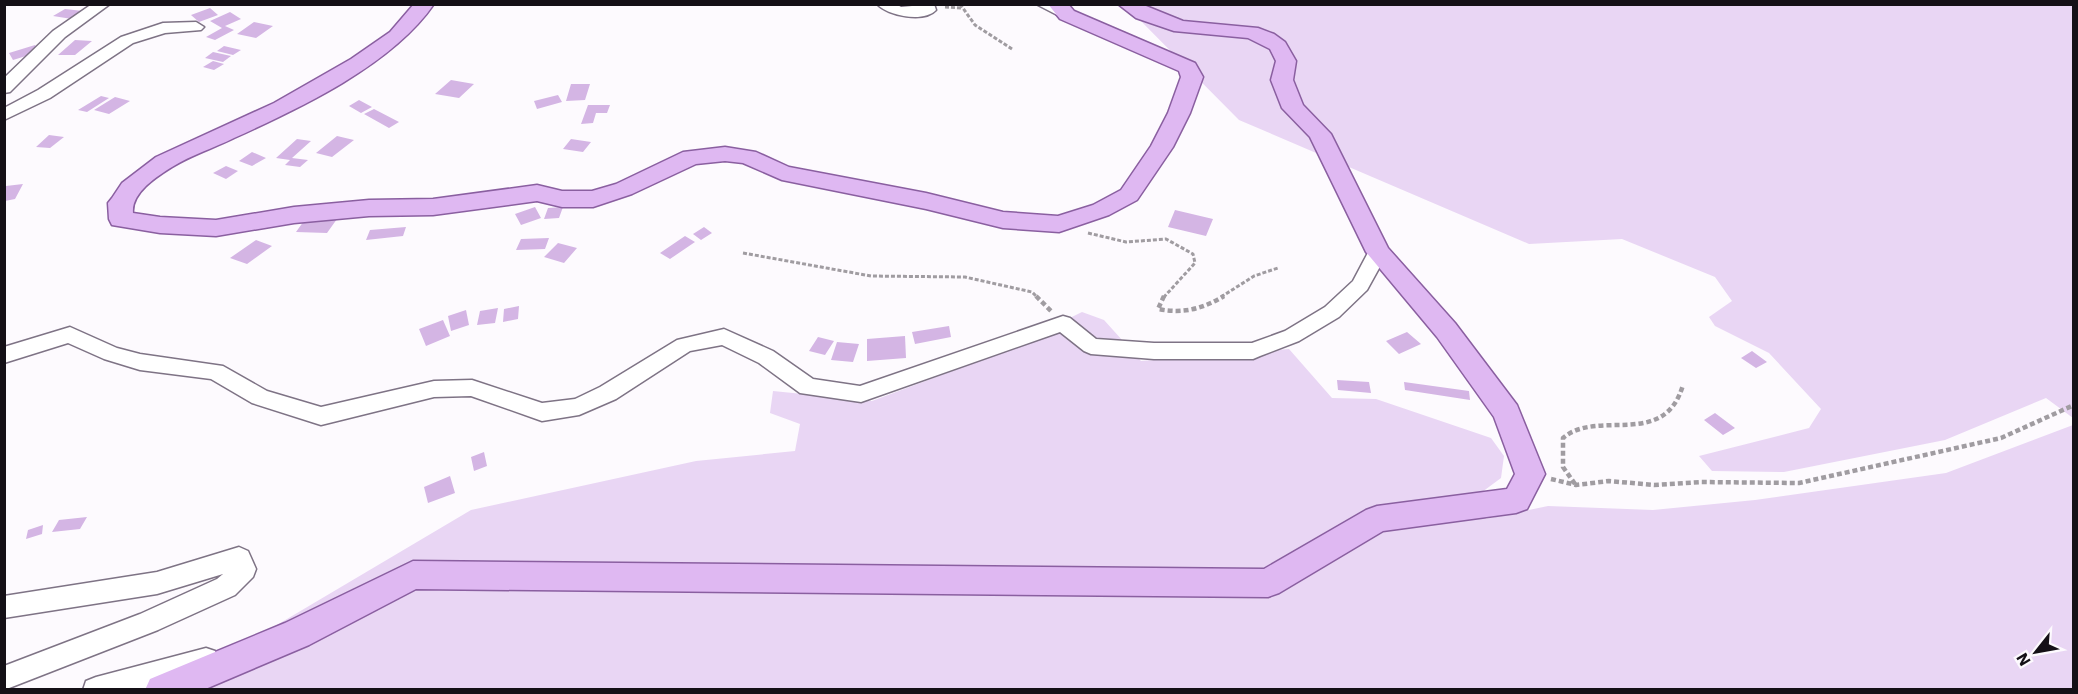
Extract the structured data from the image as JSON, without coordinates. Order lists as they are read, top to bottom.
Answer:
{
  "north": "bottom left"
}
